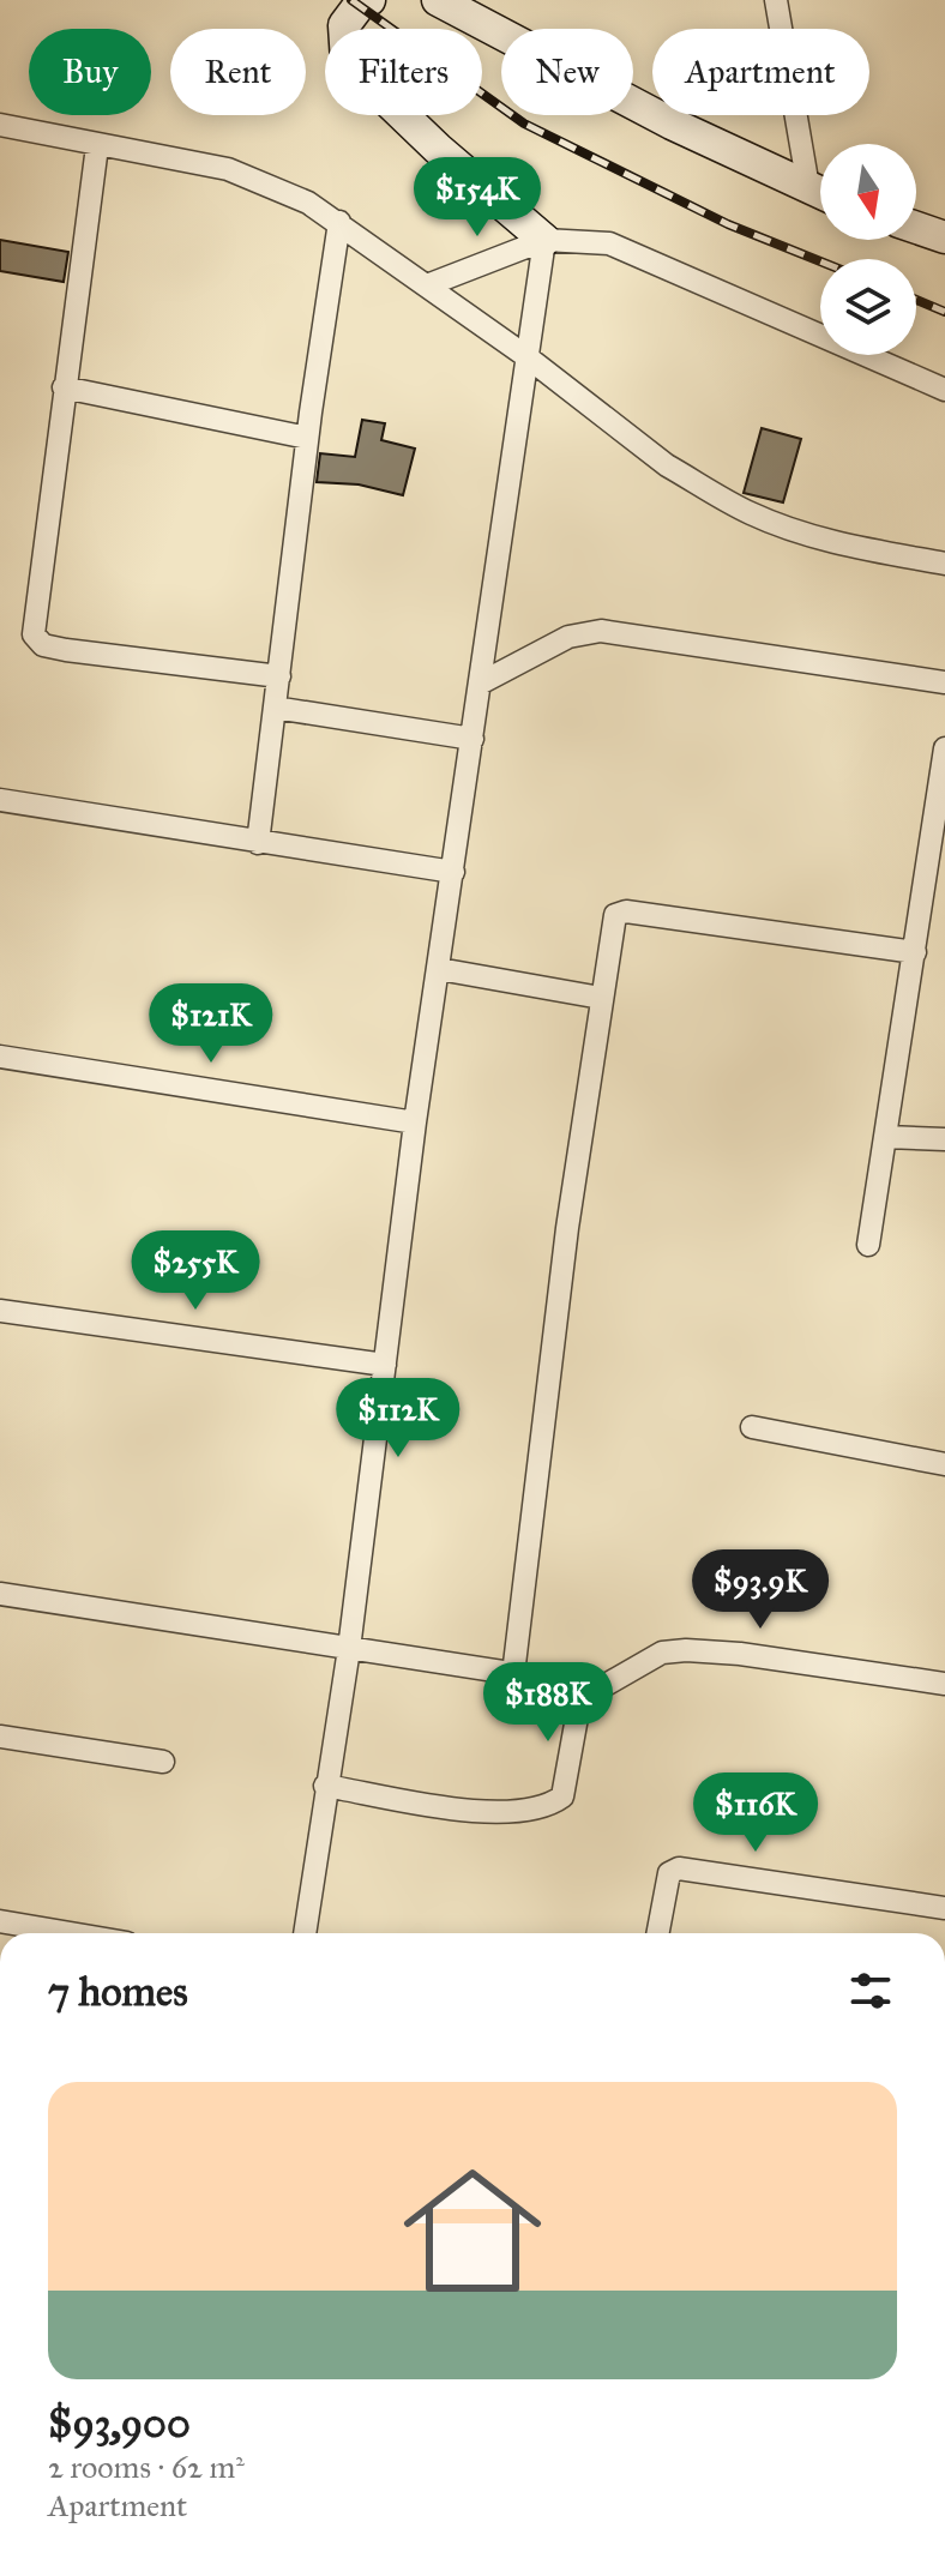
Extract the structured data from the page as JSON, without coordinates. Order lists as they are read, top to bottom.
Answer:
{
  "north": "bottom",
  "page": {
    "chip": [
      "Buy",
      "Rent",
      "Filters",
      "New",
      "Apartment"
    ],
    "price": [
      "$154K",
      "$121K",
      "$255K",
      "$112K",
      "$93.9K",
      "$188K",
      "$116K"
    ],
    "heading": "7 homes",
    "list": [
      {
        "name": "$93,900",
        "note": "2 rooms · 62 m² · Apartment"
      }
    ]
  }
}
